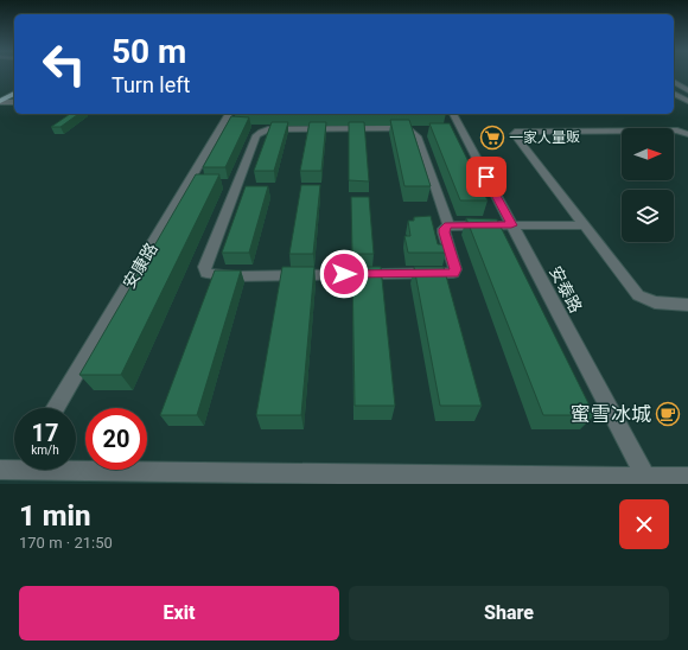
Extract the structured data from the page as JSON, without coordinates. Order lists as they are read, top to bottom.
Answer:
{
  "streets": {
    "street": ["安康路", "安泰路"]
  },
  "places": {
    "supermarket": ["一家人量贩"],
    "cafe": ["蜜雪冰城"]
  },
  "north": "right",
  "page": {
    "turn": ["50 m", "Turn left"],
    "speed": "17 km/h",
    "limit": "20",
    "heading": ["1 min", "170 m · 21:50"],
    "buttons": ["Exit", "Share"]
  }
}
